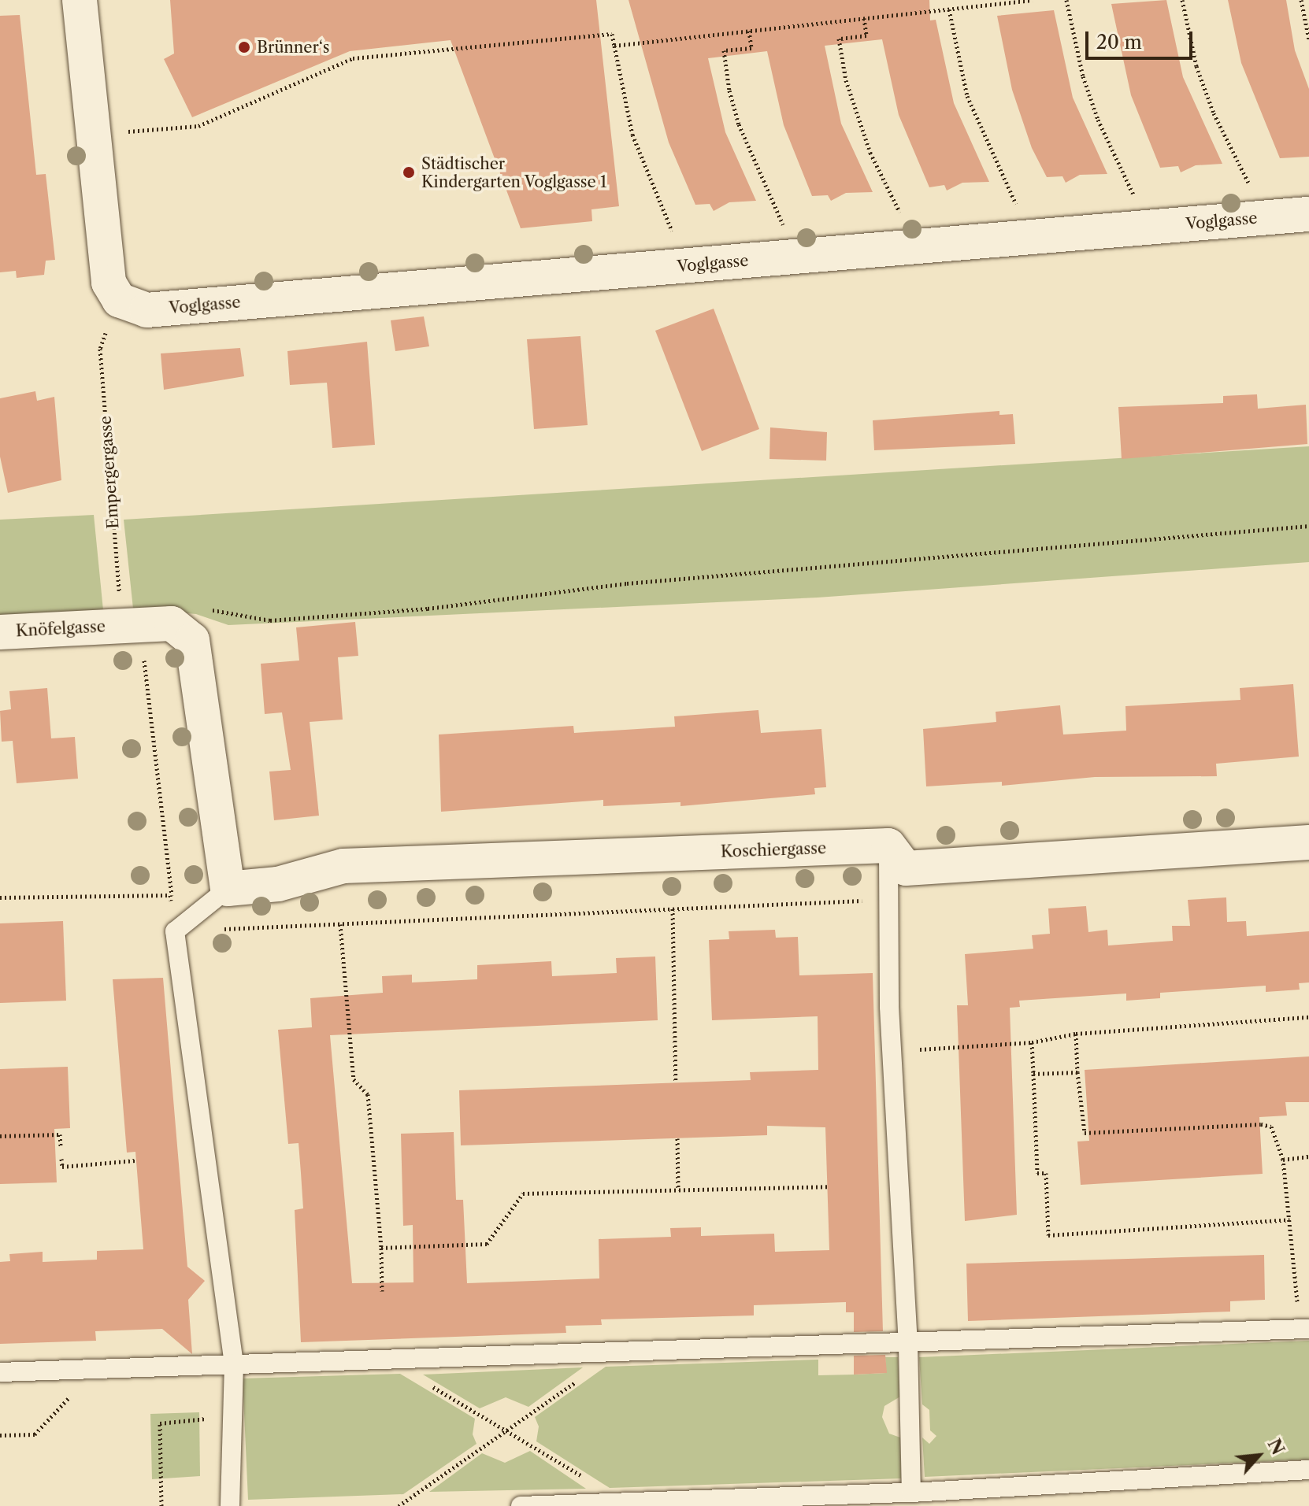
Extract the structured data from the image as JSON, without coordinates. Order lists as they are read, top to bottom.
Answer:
{
  "streets": {
    "street": ["Voglgasse", "Knöfelgasse", "Koschiergasse"],
    "path": ["Empergergasse"]
  },
  "crossings": [
    ["Voglgasse", "Empergergasse"],
    ["Empergergasse", "Knöfelgasse"]
  ],
  "places": ["Brünner‘s", "Städtischer Kindergarten Voglgasse 1"],
  "scale_bar": "20 m",
  "north": "top right"
}
